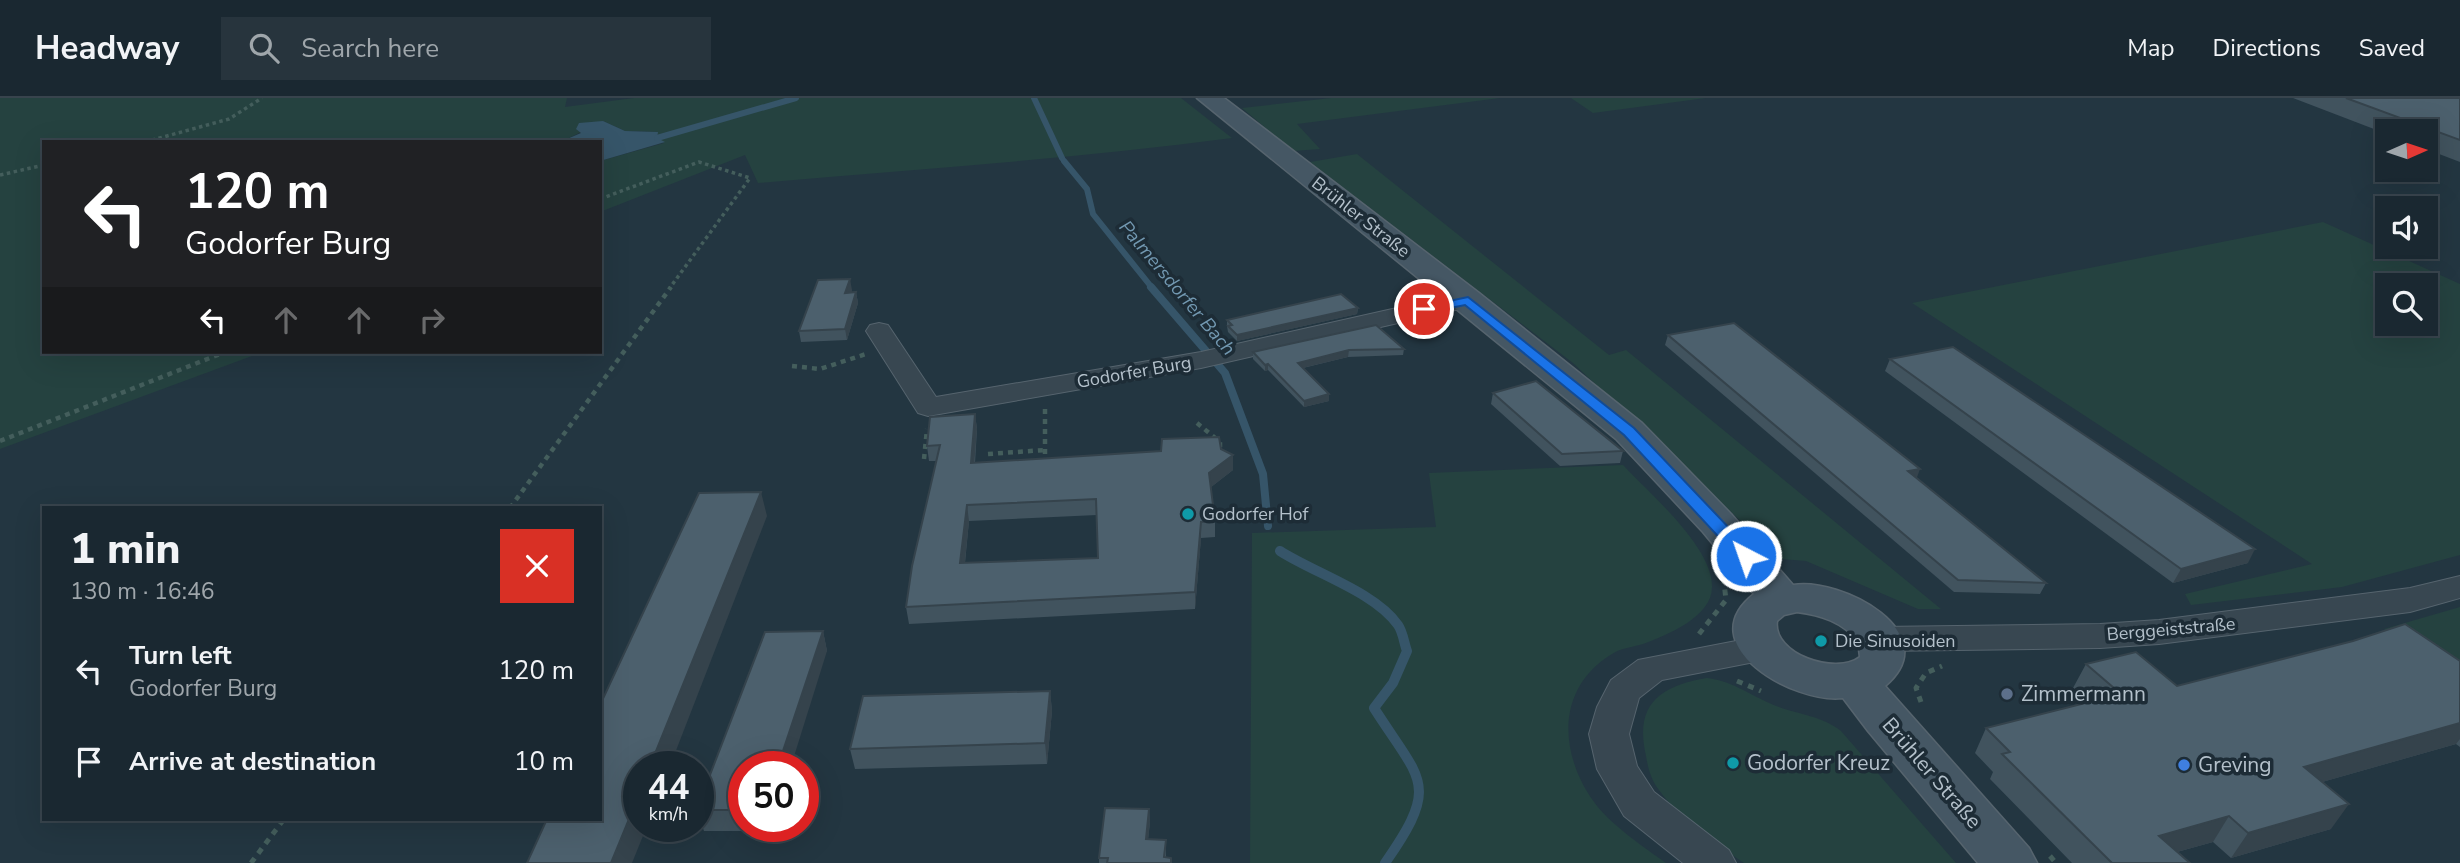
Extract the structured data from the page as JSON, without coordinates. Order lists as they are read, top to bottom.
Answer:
{
  "streets": {
    "main road": ["Brühler Straße"],
    "street": ["Godorfer Burg", "Berggeiststraße"]
  },
  "crossings": [
    ["Brühler Straße", "Godorfer Burg"],
    ["Brühler Straße", "Berggeiststraße"]
  ],
  "water": ["Palmersdorfer Bach"],
  "places": [
    "Godorfer Hof",
    "Die Sinusoiden",
    "Zimmermann",
    "Godorfer Kreuz",
    "Greving"
  ],
  "north": "right",
  "page": {
    "header": "Headway",
    "search": "Search here",
    "nav": ["Map", "Directions", "Saved"],
    "turn": ["120 m", "Godorfer Burg"],
    "heading": ["1 min", "130 m · 16:46"],
    "list": [
      {
        "name": "Turn left",
        "note": "Godorfer Burg",
        "value": "120 m"
      },
      {
        "name": "Arrive at destination",
        "value": "10 m"
      }
    ],
    "speed": "44 km/h",
    "limit": "50"
  }
}
